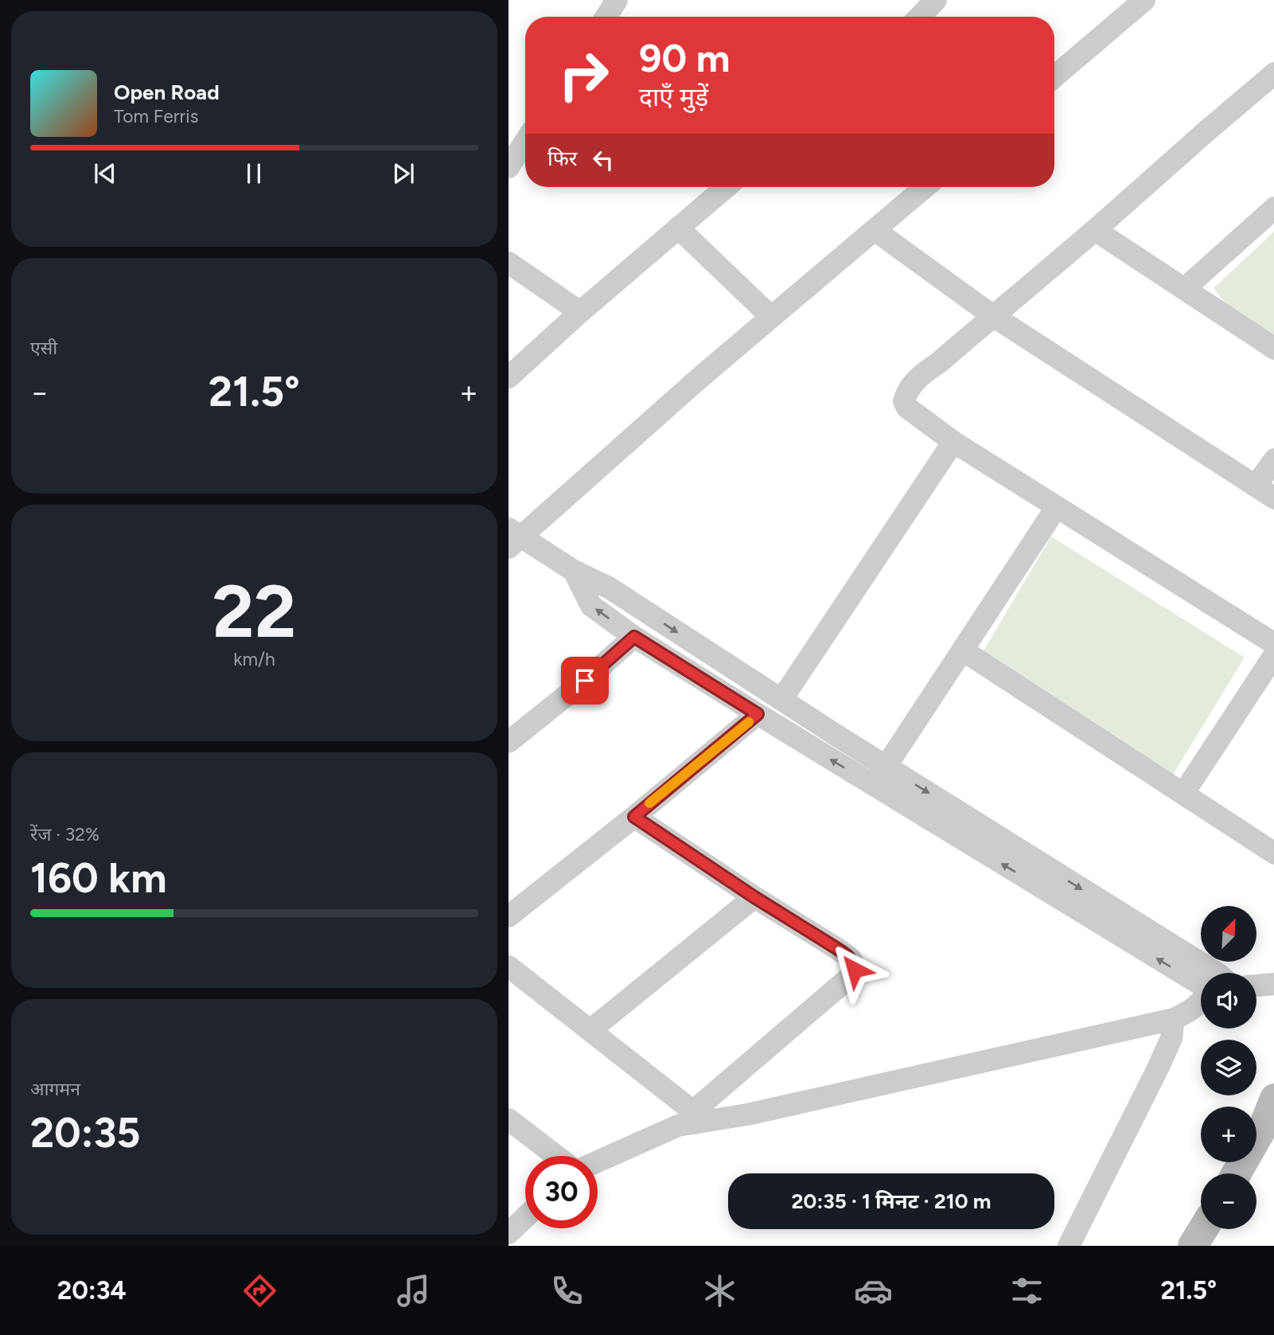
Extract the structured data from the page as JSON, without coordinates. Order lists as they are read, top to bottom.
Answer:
{
  "north": "top right",
  "page": {
    "turn": ["90 m", "दाएँ मुड़ें"],
    "song": ["Open Road", "Tom Ferris"],
    "then": "फिर",
    "tile": [
      "एसी",
      ["22", "km/h"],
      ["रेंज · 32%", "160 km"],
      ["आगमन", "20:35"]
    ],
    "heat": ["−", "21.5°", "+"],
    "map_buttons": ["+", "−"],
    "limit": "30",
    "trip": "20:35 · 1 मिनट · 210 m",
    "tabs": ["20:34", "21.5°"]
  }
}
